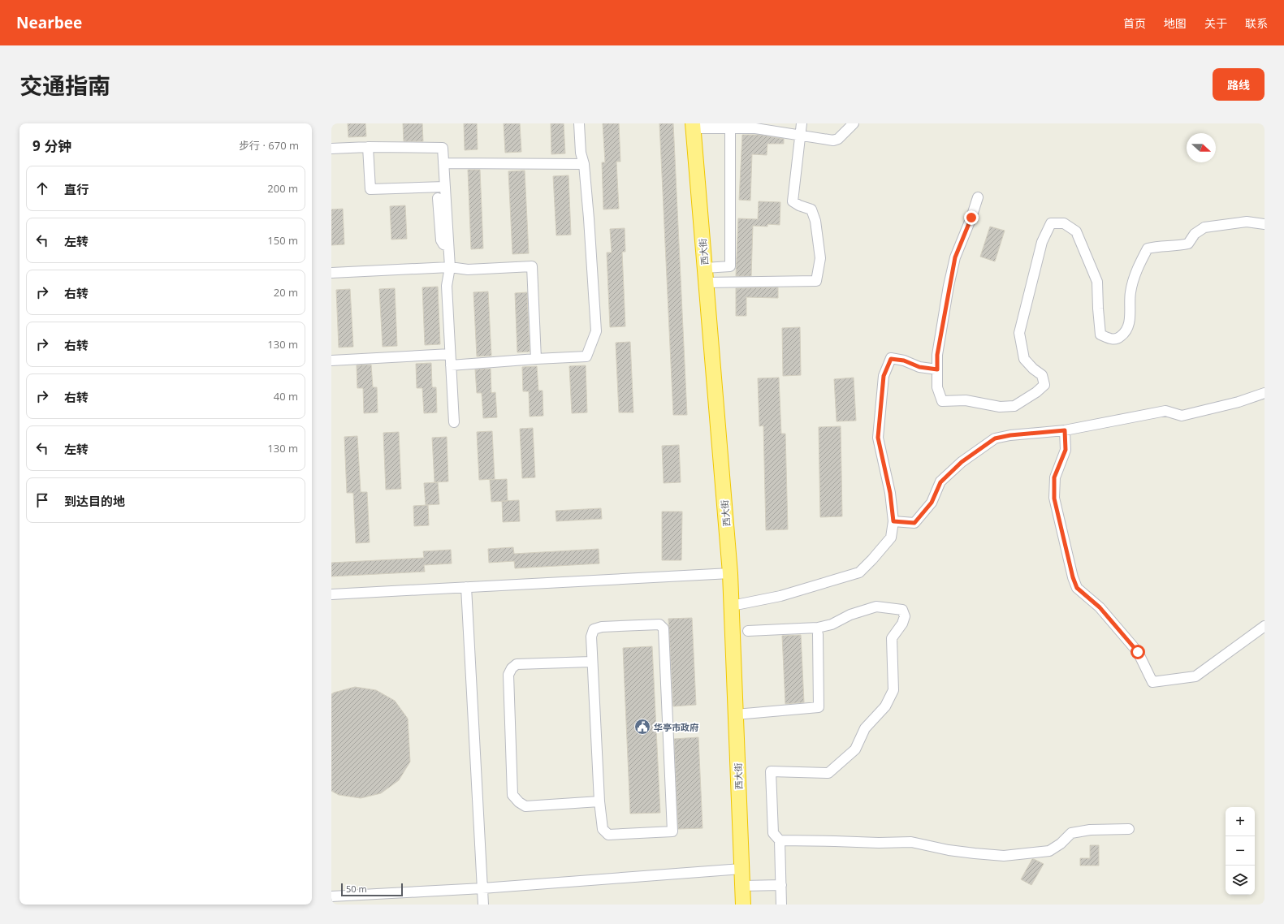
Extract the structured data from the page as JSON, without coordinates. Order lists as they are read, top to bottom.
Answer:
{
  "streets": {
    "highway": ["西大街"]
  },
  "places": {
    "public building": ["华亭市政府"]
  },
  "scale_bar": "50 m",
  "north": "right",
  "page": {
    "header": "Nearbee",
    "nav": [
      "首页",
      "地图",
      "关于",
      "联系"
    ],
    "title": "交通指南",
    "buttons": "路线",
    "heading": ["9 分钟", "步行 · 670 m"],
    "list": [
      ["直行", "200 m"],
      ["左转", "150 m"],
      ["右转", "20 m"],
      ["右转", "130 m"],
      ["右转", "40 m"],
      ["左转", "130 m"],
      "到达目的地"
    ],
    "map_buttons": ["+", "−"],
    "scale": "50 m"
  }
}
